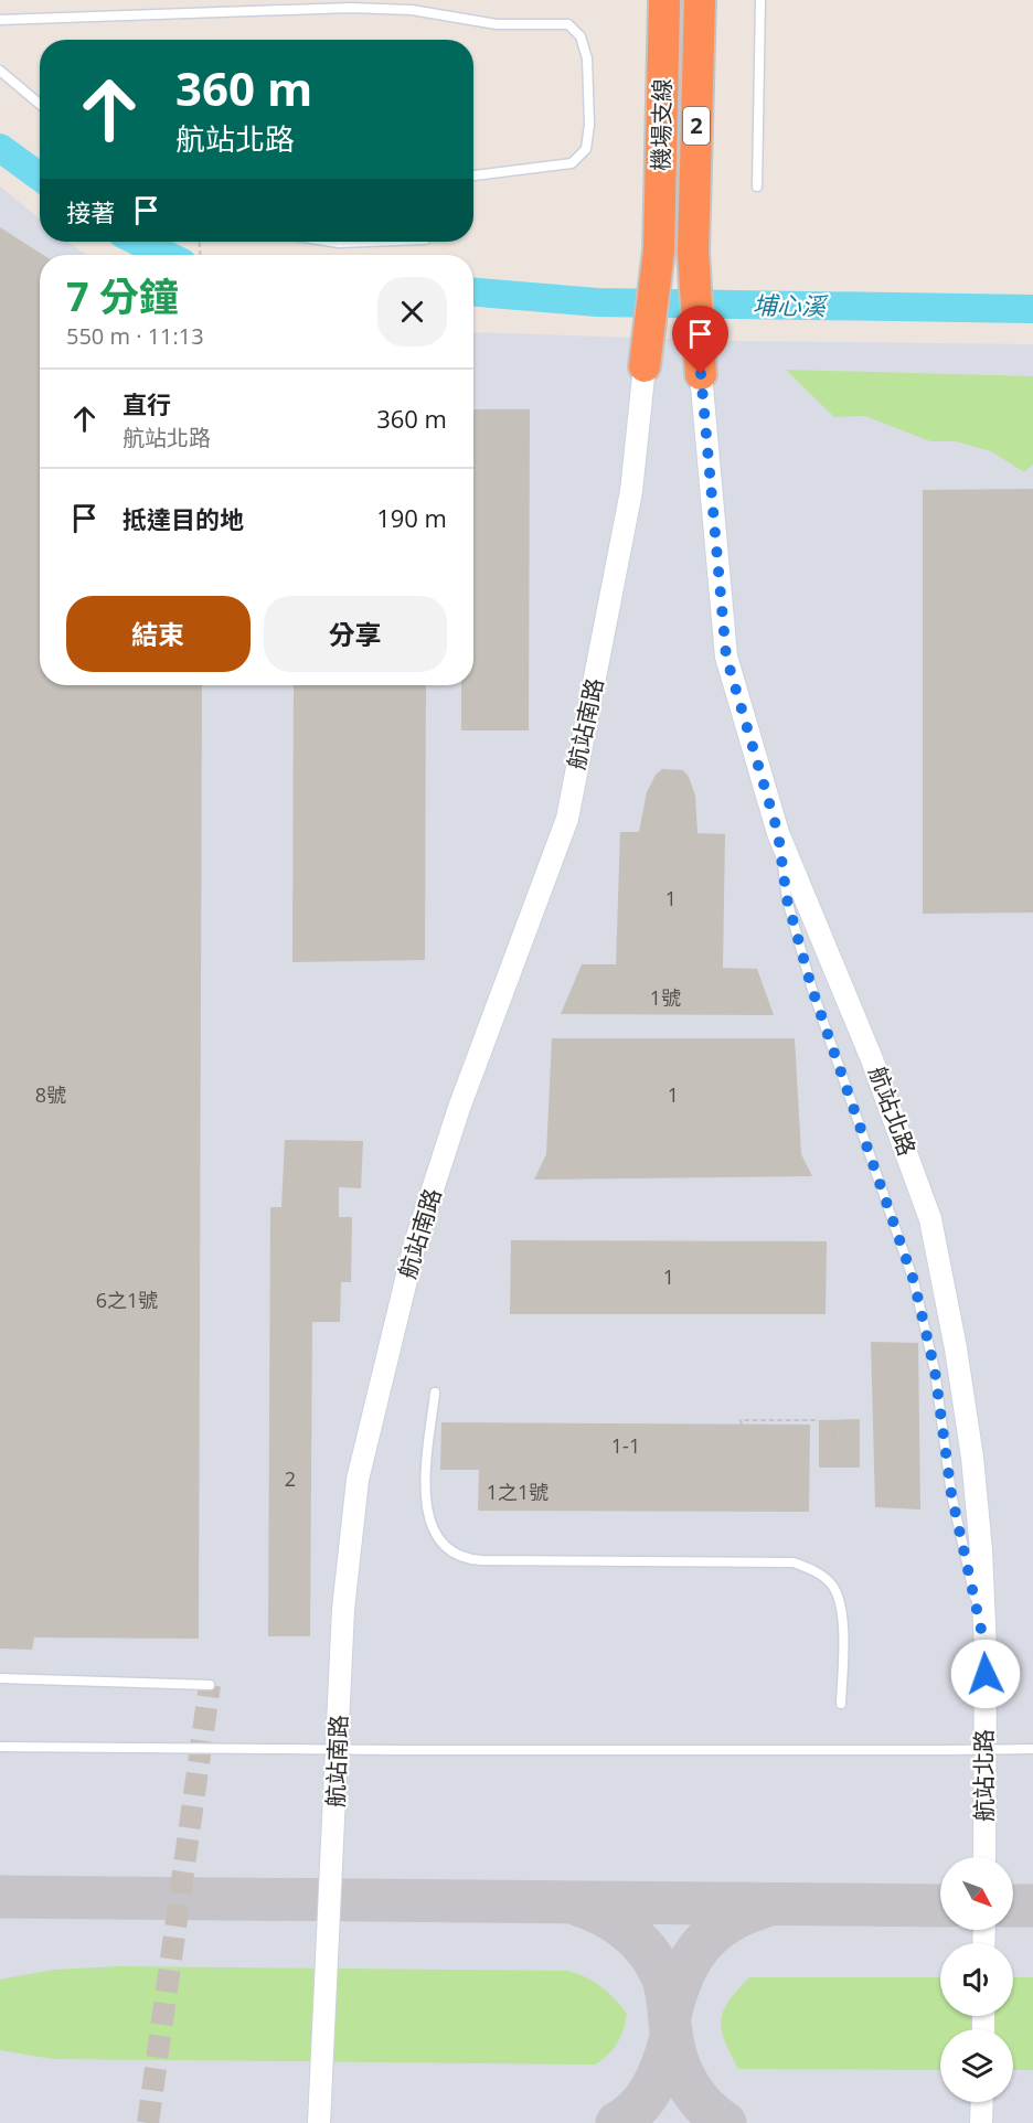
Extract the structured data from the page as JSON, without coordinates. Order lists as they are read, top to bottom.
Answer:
{
  "streets": {
    "highway": ["機場支線", "2"],
    "street": ["航站南路", "航站北路"]
  },
  "crossings": [
    ["機場支線", "航站南路"],
    ["機場支線", "航站北路"]
  ],
  "water": ["埔心溪"],
  "house_numbers": [
    "1",
    "1號",
    "8號",
    "1",
    "1",
    "6之1號",
    "1-1",
    "2",
    "1之1號"
  ],
  "north": "bottom right",
  "page": {
    "turn": ["360 m", "航站北路"],
    "then": "接著",
    "heading": ["7 分鐘", "550 m · 11:13"],
    "list": [
      {
        "name": "直行",
        "note": "航站北路",
        "value": "360 m"
      },
      {
        "name": "抵達目的地",
        "value": "190 m"
      }
    ],
    "buttons": ["結束", "分享"]
  }
}
